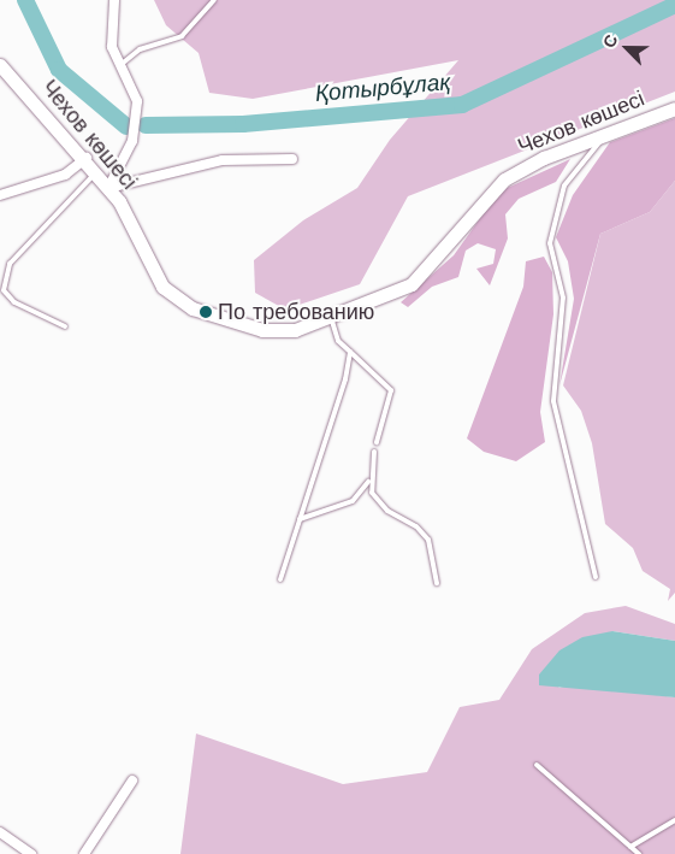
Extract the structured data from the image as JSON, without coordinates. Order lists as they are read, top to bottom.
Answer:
{
  "streets": {
    "main road": ["Чехов көшесі"]
  },
  "water": ["Қотырбұлақ"],
  "places": ["По требованию"],
  "north": "top left"
}
